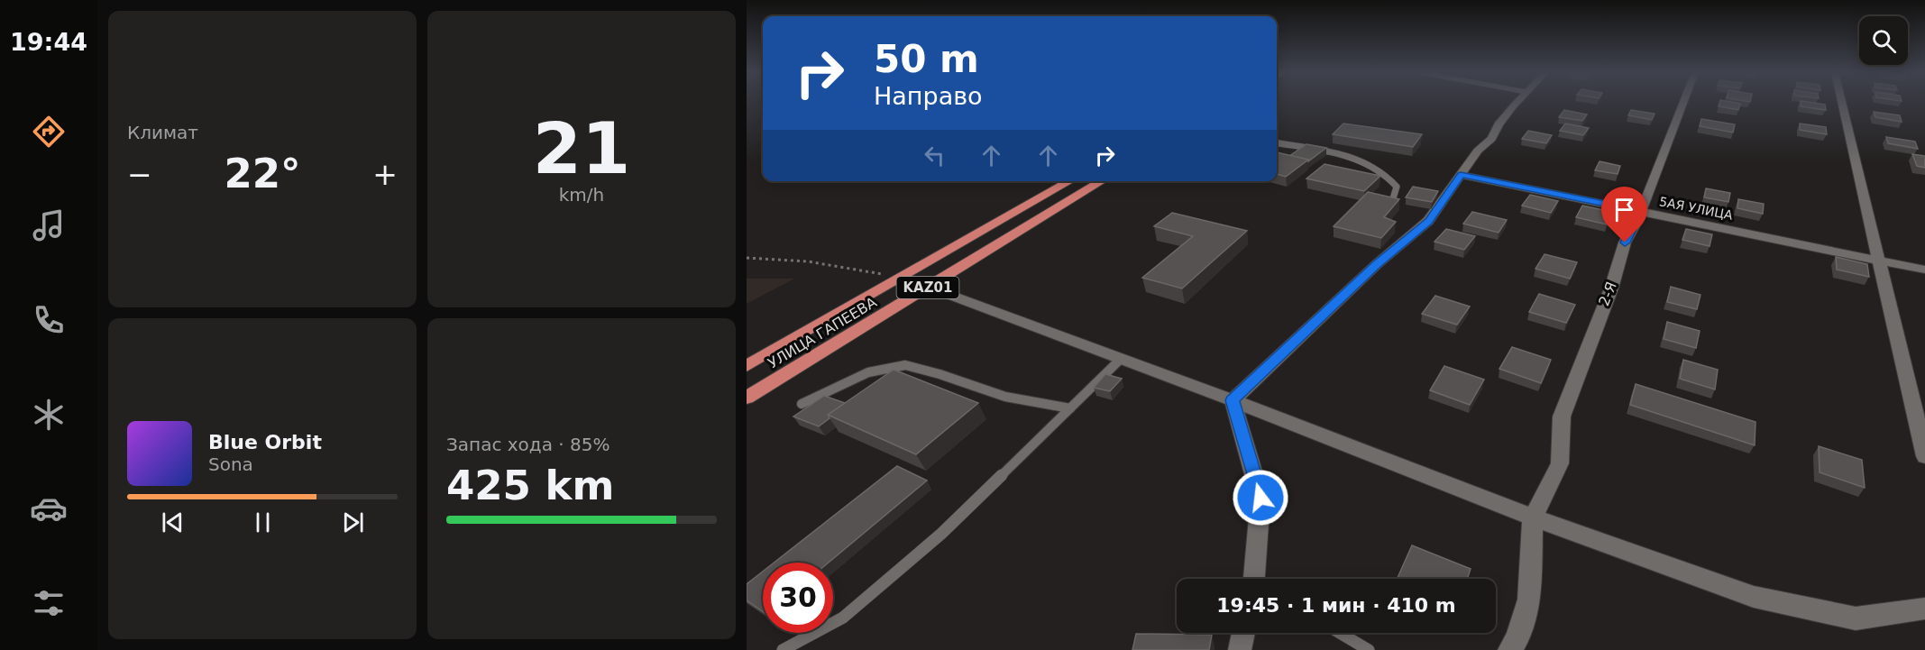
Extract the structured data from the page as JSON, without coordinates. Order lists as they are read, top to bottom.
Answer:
{
  "streets": {
    "highway": ["KАZ01", "УЛИЦА ГАПЕЕВА"],
    "street": ["5АЯ УЛИЦА", "2-Я"]
  },
  "crossings": [
    ["5АЯ УЛИЦА", "2-Я"]
  ],
  "page": {
    "tabs": "19:44",
    "tile": [
      "Климат",
      ["21", "km/h"],
      ["Запас хода · 85%", "425 km"]
    ],
    "turn": ["50 m", "Направо"],
    "heat": ["−", "22°", "+"],
    "song": ["Blue Orbit", "Sona"],
    "limit": "30",
    "trip": "19:45 · 1 мин · 410 m"
  }
}
